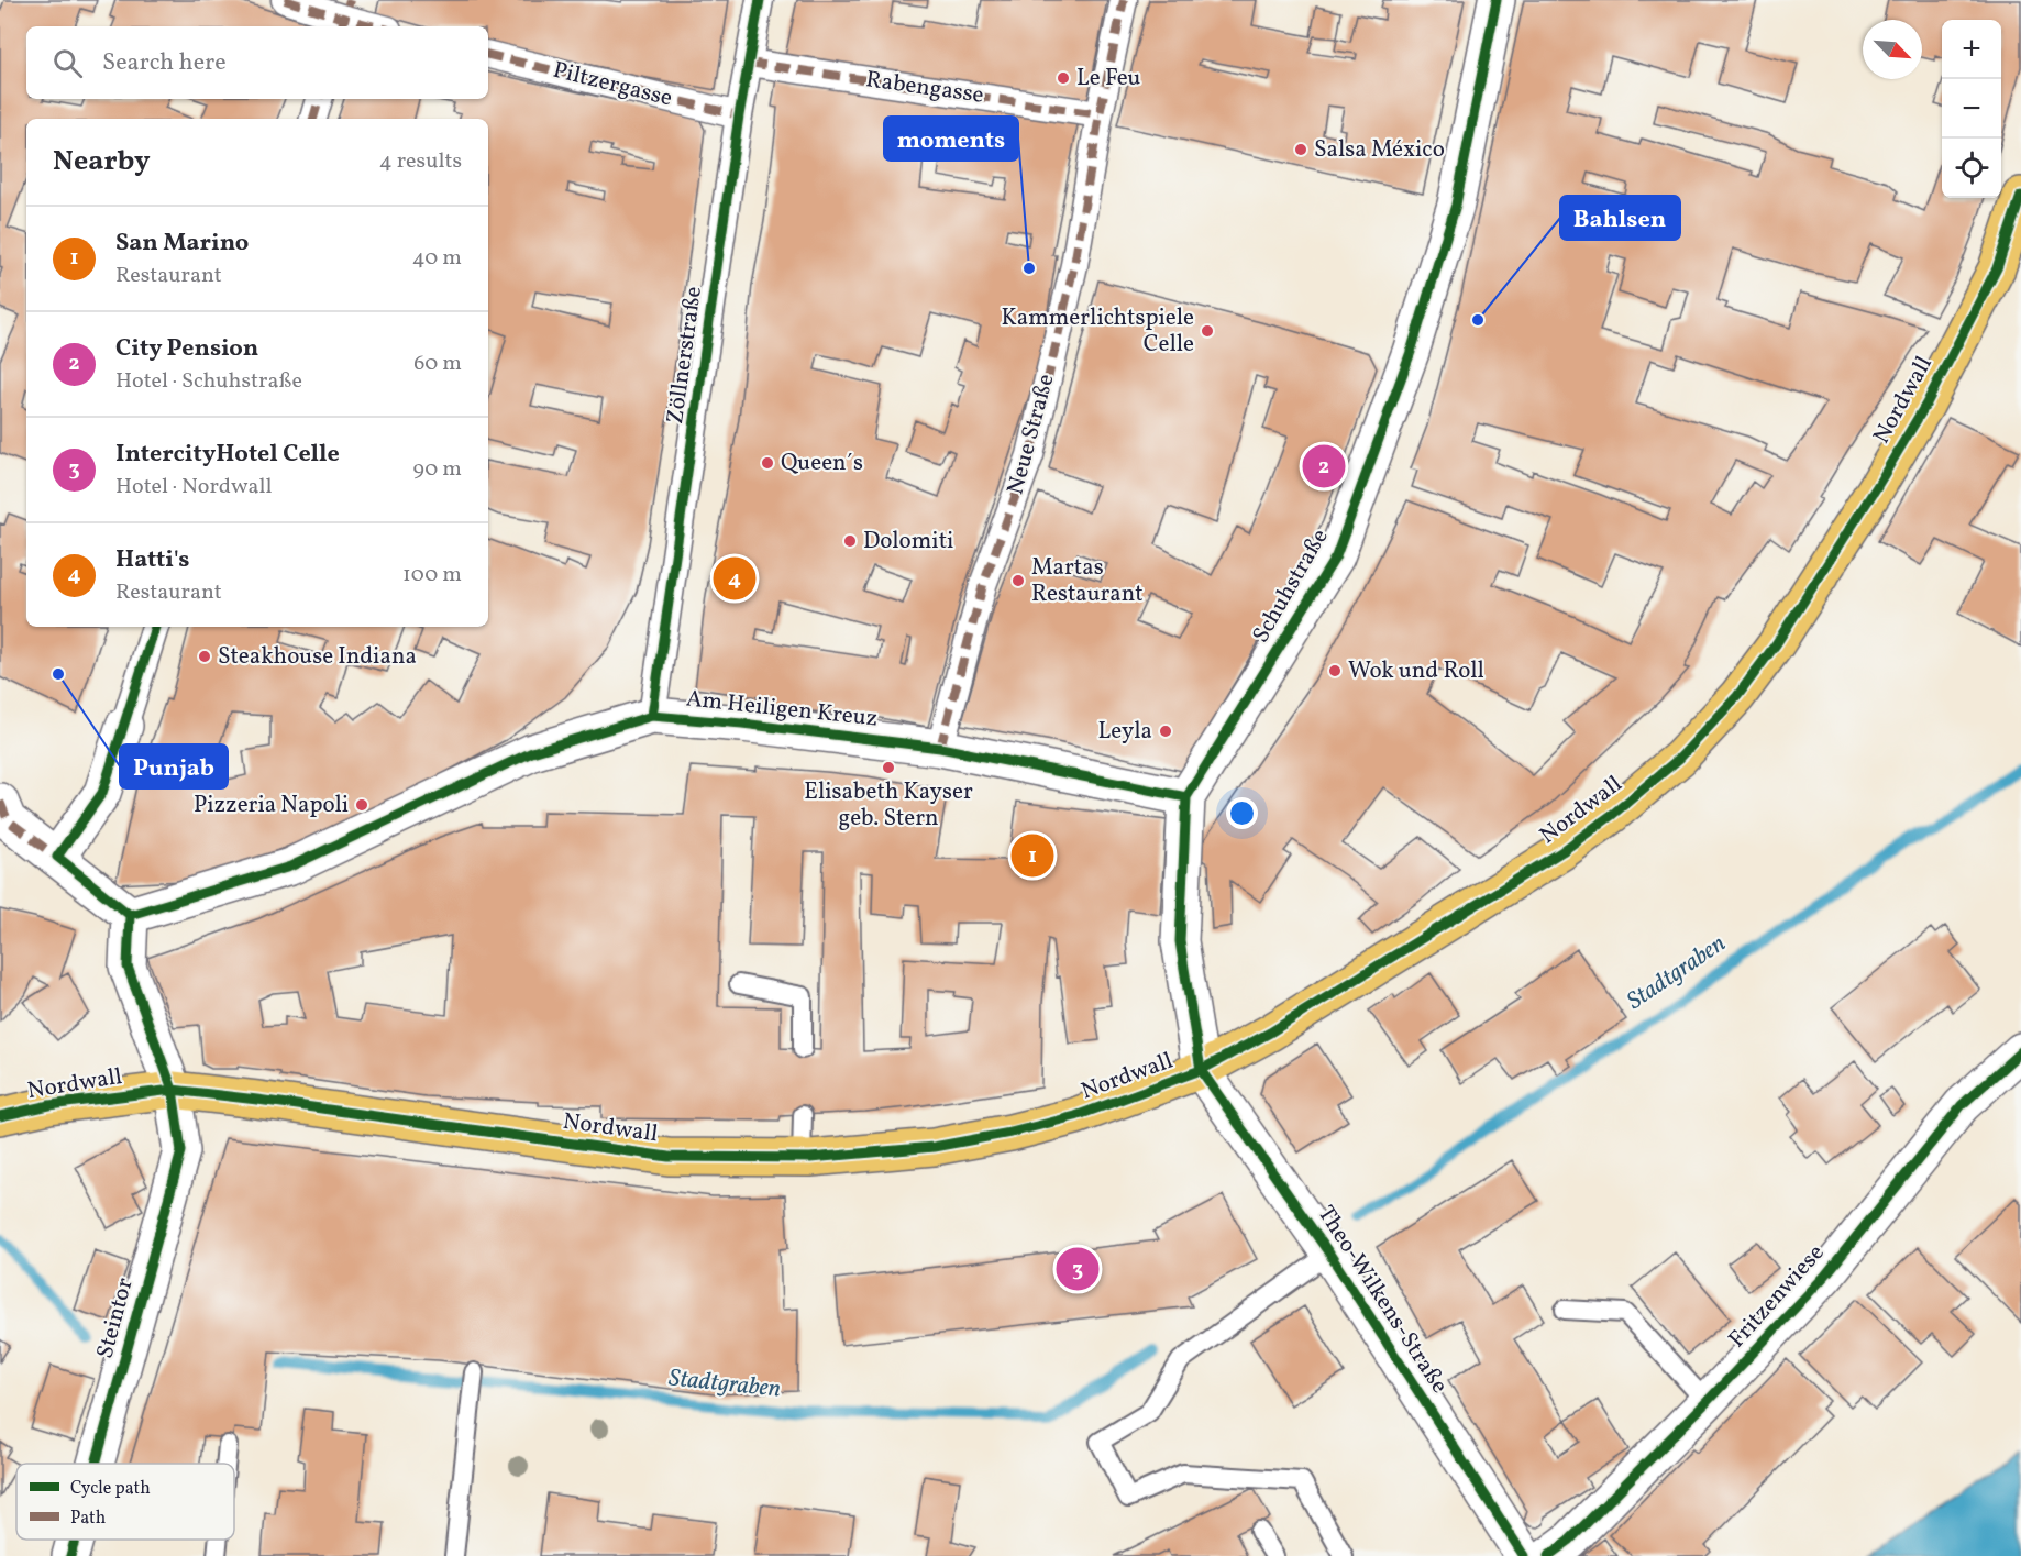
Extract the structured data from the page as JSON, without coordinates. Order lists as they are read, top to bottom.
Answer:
{
  "streets": {
    "main road": ["Nordwall"],
    "street": [
      "Piltzergasse",
      "Rabengasse",
      "Zöllnerstraße",
      "Neue Straße",
      "Schuhstraße",
      "Am Heiligen Kreuz",
      "Fritzenwiese",
      "Theo-Wilkens-Straße",
      "Steintor"
    ]
  },
  "crossings": [
    ["Piltzergasse", "Zöllnerstraße"],
    ["Rabengasse", "Zöllnerstraße"],
    ["Rabengasse", "Neue Straße"],
    ["Zöllnerstraße", "Am Heiligen Kreuz"],
    ["Nordwall", "Schuhstraße"],
    ["Nordwall", "Theo-Wilkens-Straße"],
    ["Nordwall", "Steintor"],
    ["Neue Straße", "Am Heiligen Kreuz"],
    ["Schuhstraße", "Am Heiligen Kreuz"],
    ["Schuhstraße", "Theo-Wilkens-Straße"],
    ["Am Heiligen Kreuz", "Steintor"]
  ],
  "water": ["Stadtgraben"],
  "places": [
    "Le Feu",
    "Salsa México",
    "moments",
    "Bahlsen",
    "Kammerlichtspiele Celle",
    "Queen´s",
    "Dolomiti",
    "Martas Restaurant",
    "Steakhouse Indiana",
    "Wok und Roll",
    "Punjab",
    "Leyla",
    "Elisabeth Kayser geb. Stern",
    "Pizzeria Napoli"
  ],
  "legend": ["Cycle path", "Path"],
  "north": "bottom right",
  "page": {
    "map_buttons": ["+", "−"],
    "search": "Search here",
    "heading": ["Nearby", "4 results"],
    "list": [
      {
        "mark": "1",
        "name": "San Marino",
        "note": "Restaurant",
        "value": "40 m"
      },
      {
        "mark": "2",
        "name": "City Pension",
        "note": "Hotel · Schuhstraße",
        "value": "60 m"
      },
      {
        "mark": "3",
        "name": "IntercityHotel Celle",
        "note": "Hotel · Nordwall",
        "value": "90 m"
      },
      {
        "mark": "4",
        "name": "Hatti's",
        "note": "Restaurant",
        "value": "100 m"
      }
    ],
    "pins": [
      "2",
      "4",
      "1",
      "3"
    ]
  }
}
